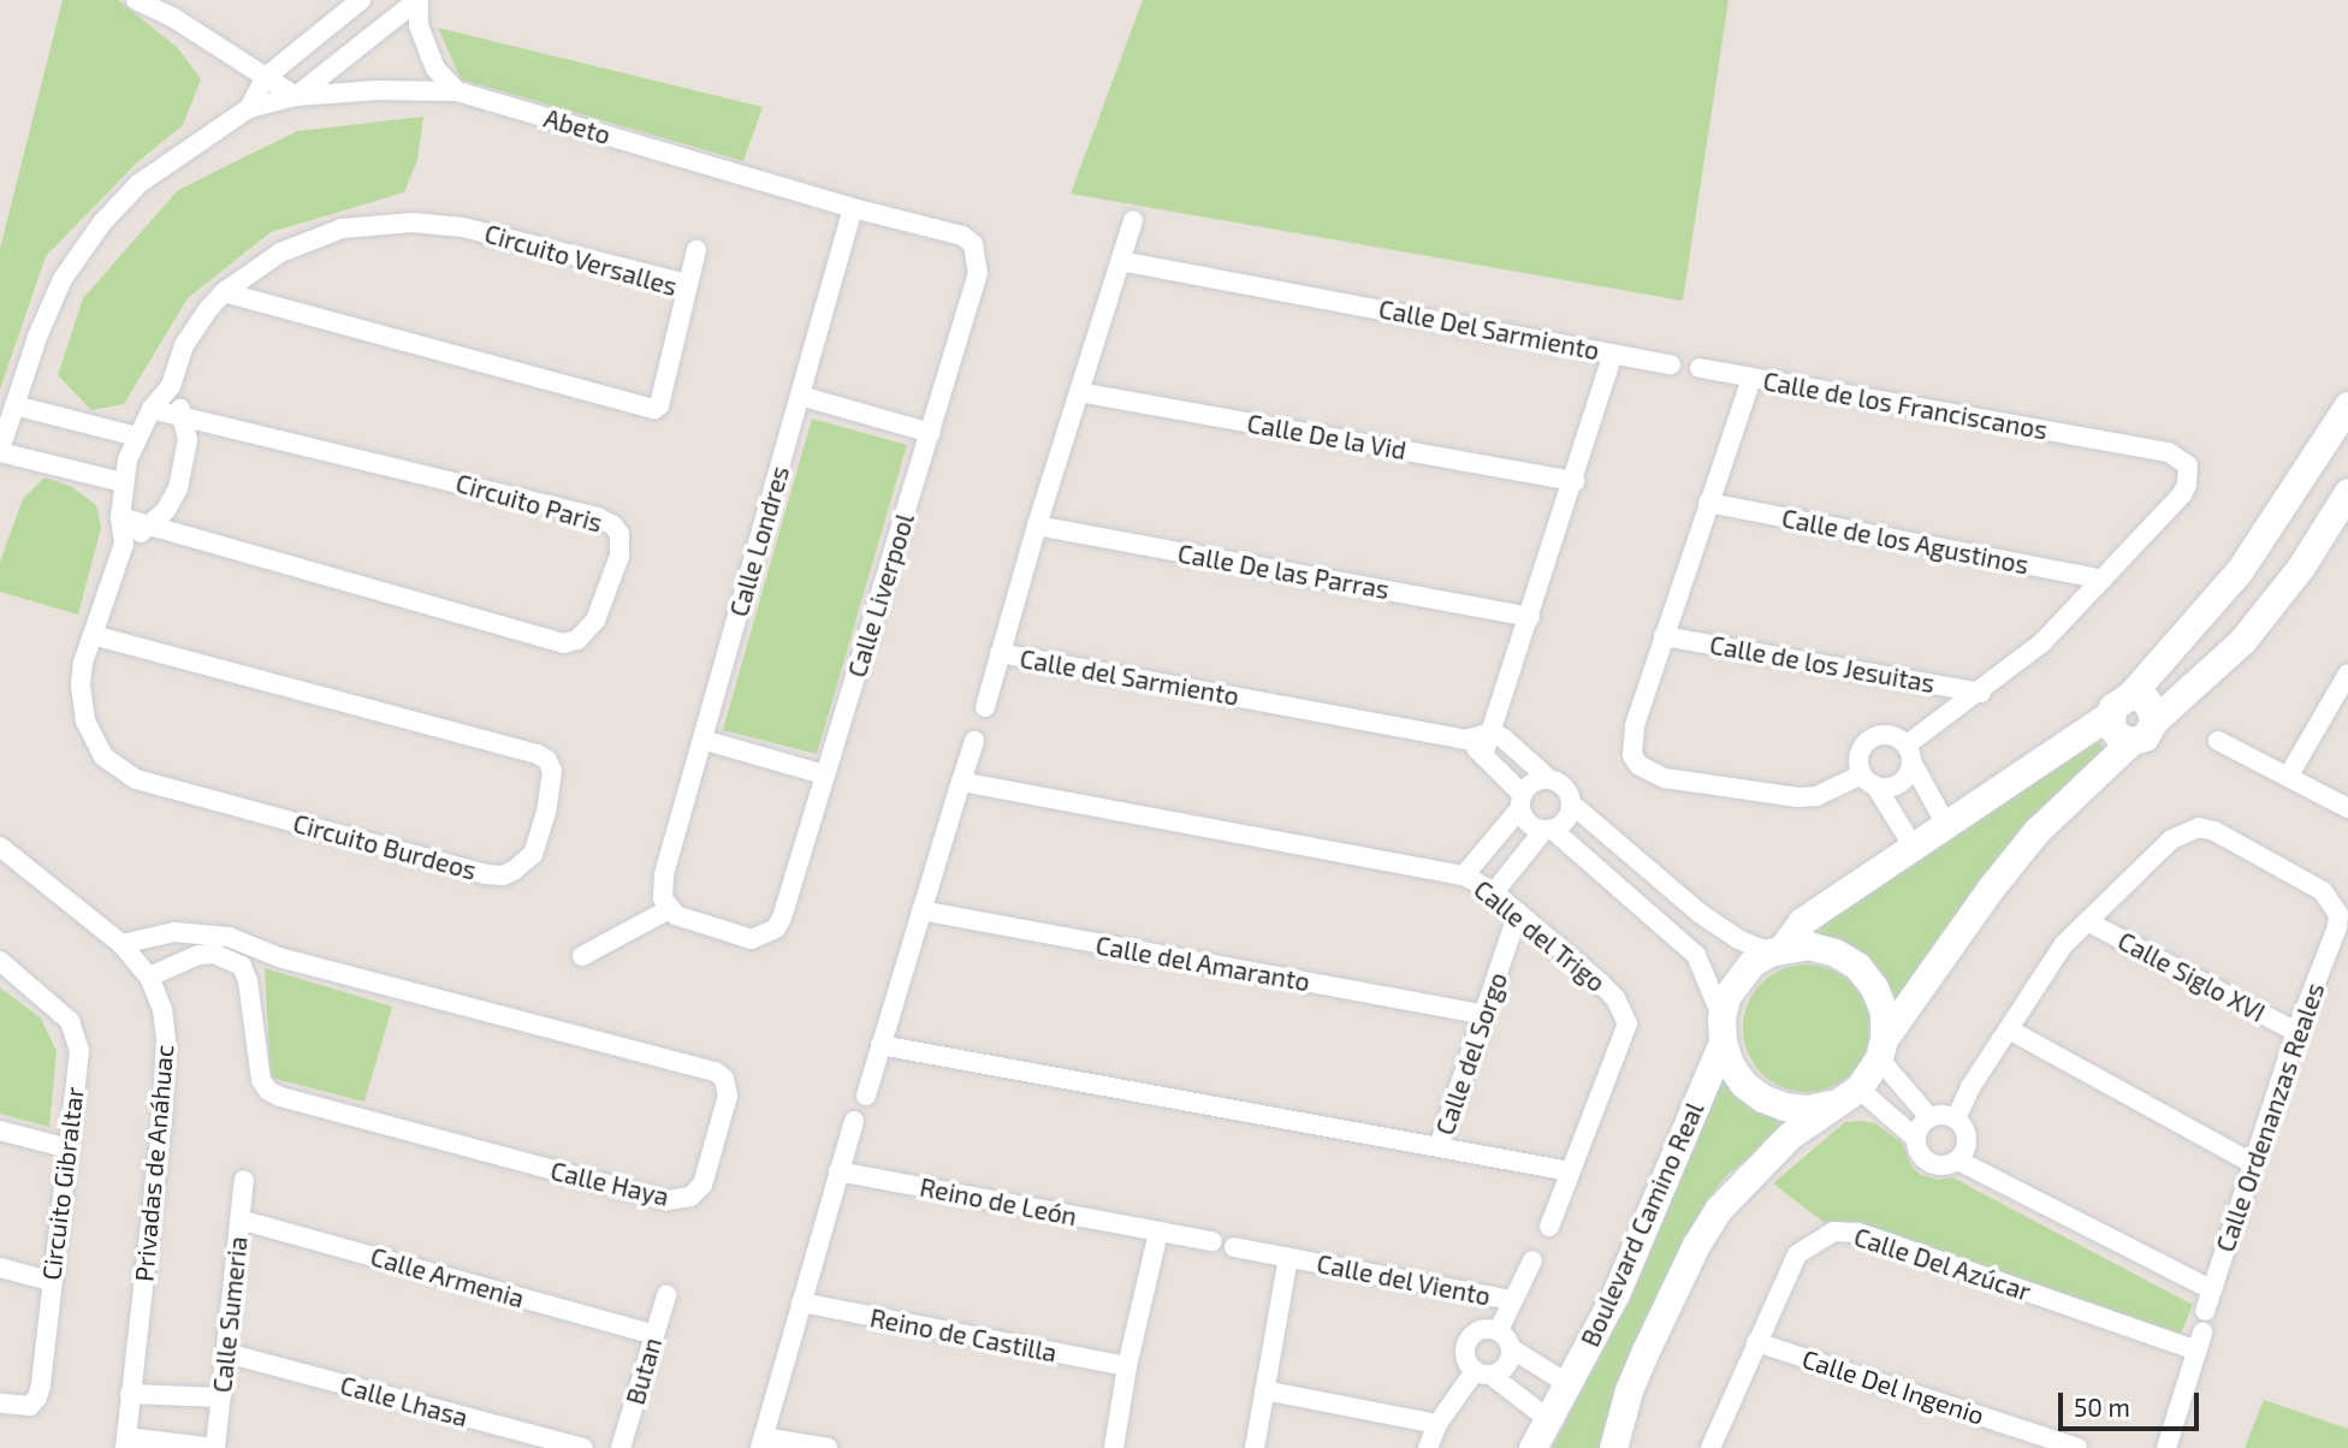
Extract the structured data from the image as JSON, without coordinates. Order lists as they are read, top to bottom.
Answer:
{
  "streets": {
    "street": [
      "Abeto",
      "Circuito Versalles",
      "Calle Del Sarmiento",
      "Calle de los Franciscanos",
      "Calle De la Vid",
      "Circuito Paris",
      "Calle Londres",
      "Calle de los Agustinos",
      "Calle De las Parras",
      "Calle Liverpool",
      "Calle de los Jesuitas",
      "Calle del Sarmiento",
      "Circuito Burdeos",
      "Calle del Trigo",
      "Calle del Amaranto",
      "Calle Siglo XVI",
      "Calle del Sorgo",
      "Calle Ordenanzas Reales",
      "Privadas de Anáhuac",
      "Circuito Gibraltar",
      "Calle Haya",
      "Reino de León",
      "Boulevard Camino Real",
      "Calle Del Azúcar",
      "Calle Armenia",
      "Calle del Viento",
      "Calle Sumeria",
      "Reino de Castilla",
      "Butan",
      "Calle Del Ingenio",
      "Calle Lhasa"
    ]
  },
  "crossings": [
    ["Abeto", "Calle Londres"],
    ["Abeto", "Calle Liverpool"],
    ["Calle Del Sarmiento", "Calle De la Vid"],
    ["Calle Del Sarmiento", "Calle De las Parras"],
    ["Calle Del Sarmiento", "Calle del Sarmiento"],
    ["Calle de los Franciscanos", "Calle de los Agustinos"],
    ["Calle de los Franciscanos", "Calle de los Jesuitas"],
    ["Calle De la Vid", "Calle del Sarmiento"],
    ["Calle Londres", "Calle Liverpool"],
    ["Calle De las Parras", "Calle del Sarmiento"],
    ["Calle del Trigo", "Calle del Sorgo"],
    ["Calle del Amaranto", "Calle del Sorgo"],
    ["Calle Siglo XVI", "Calle Ordenanzas Reales"],
    ["Privadas de Anáhuac", "Calle Haya"],
    ["Boulevard Camino Real", "Calle del Viento"],
    ["Calle Del Azúcar", "Calle Del Ingenio"],
    ["Calle Armenia", "Calle Sumeria"],
    ["Calle Armenia", "Butan"],
    ["Calle Sumeria", "Calle Lhasa"]
  ],
  "scale_bar": "50 m"
}
